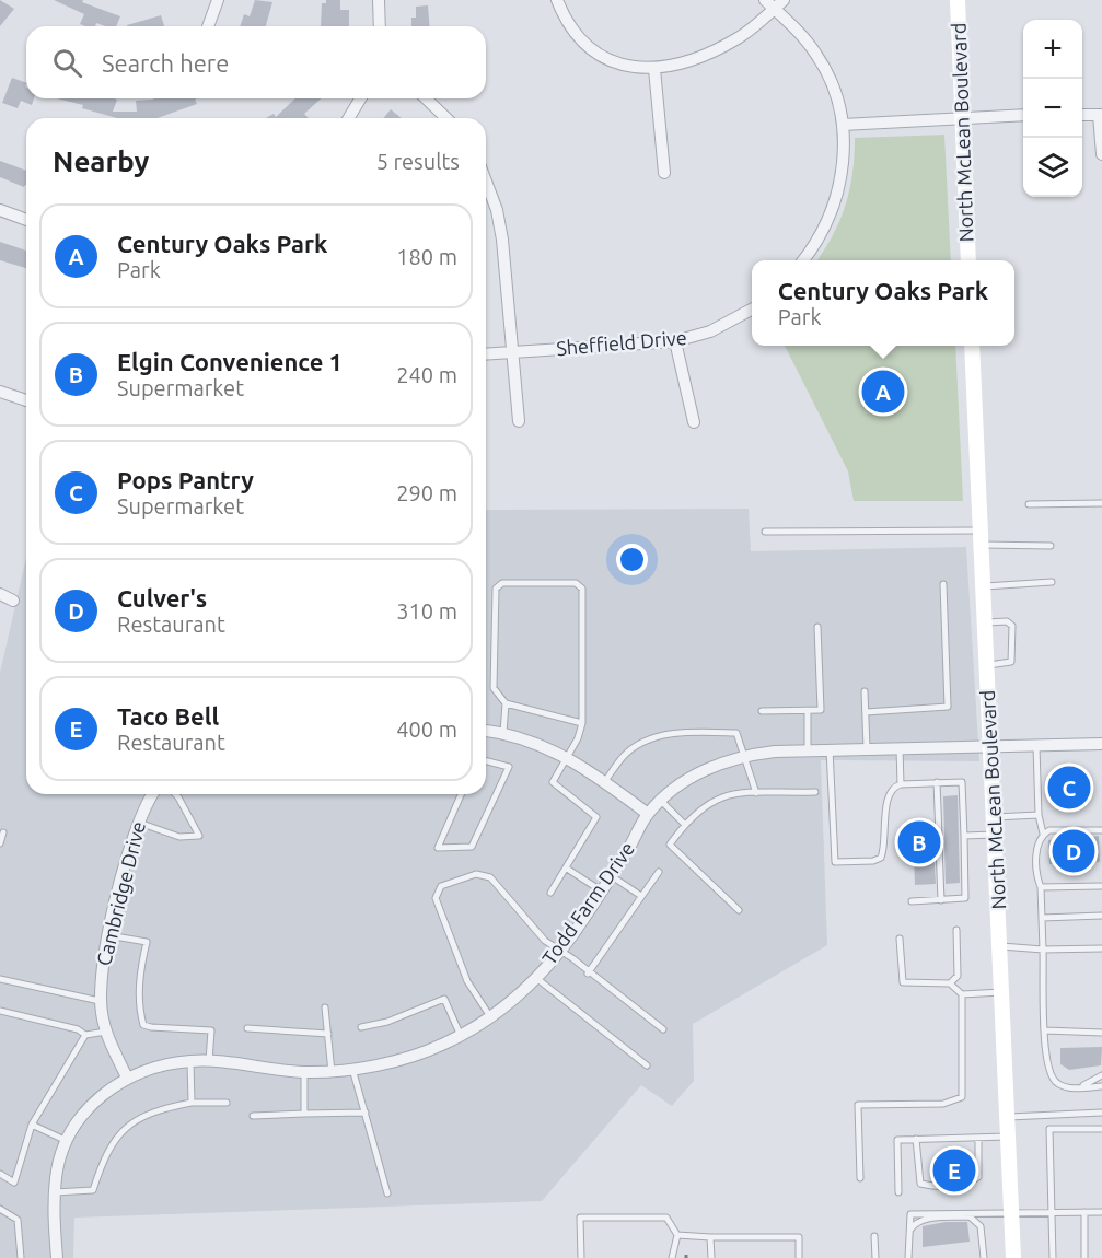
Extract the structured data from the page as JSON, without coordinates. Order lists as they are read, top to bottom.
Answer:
{
  "streets": {
    "main road": ["North McLean Boulevard"],
    "street": ["Sheffield Drive", "Cambridge Drive", "Todd Farm Drive"]
  },
  "crossings": [
    ["North McLean Boulevard", "Todd Farm Drive"],
    ["Cambridge Drive", "Todd Farm Drive"]
  ],
  "page": {
    "map_buttons": ["+", "−"],
    "search": "Search here",
    "heading": ["Nearby", "5 results"],
    "list": [
      {
        "mark": "A",
        "name": "Century Oaks Park",
        "note": "Park",
        "value": "180 m"
      },
      {
        "mark": "B",
        "name": "Elgin Convenience 1",
        "note": "Supermarket",
        "value": "240 m"
      },
      {
        "mark": "C",
        "name": "Pops Pantry",
        "note": "Supermarket",
        "value": "290 m"
      },
      {
        "mark": "D",
        "name": "Culver's",
        "note": "Restaurant",
        "value": "310 m"
      },
      {
        "mark": "E",
        "name": "Taco Bell",
        "note": "Restaurant",
        "value": "400 m"
      }
    ],
    "popup": ["Century Oaks Park", "Park"],
    "pins": [
      "A",
      "C",
      "B",
      "D",
      "E"
    ]
  }
}
